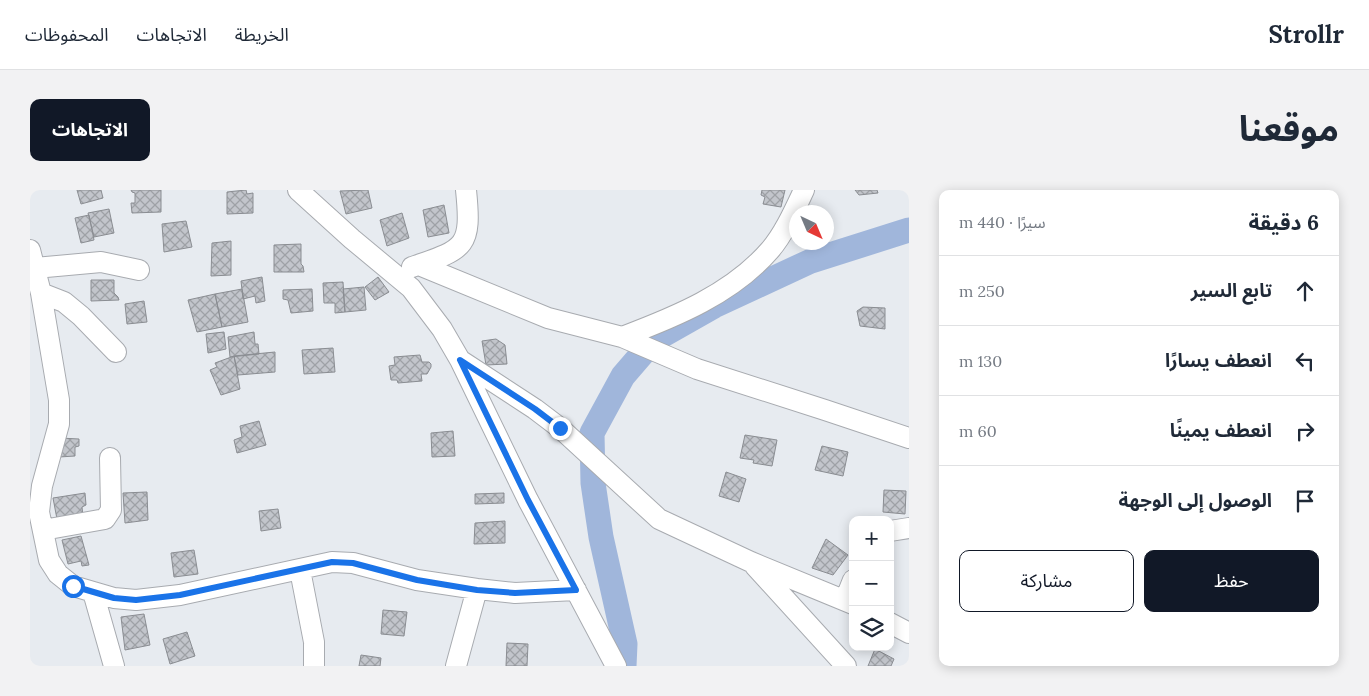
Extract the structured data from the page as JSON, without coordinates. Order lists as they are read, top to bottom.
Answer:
{
  "north": "bottom right",
  "page": {
    "header": "Strollr",
    "nav": ["الخريطة", "الاتجاهات", "المحفوظات"],
    "title": "موقعنا",
    "buttons": [
      "الاتجاهات",
      ["حفظ", "مشاركة"]
    ],
    "heading": ["6 دقيقة", "سيرًا · 440 m"],
    "list": [
      ["تابع السير", "250 m"],
      ["انعطف يسارًا", "130 m"],
      ["انعطف يمينًا", "60 m"],
      "الوصول إلى الوجهة"
    ],
    "map_buttons": ["+", "−"]
  }
}
